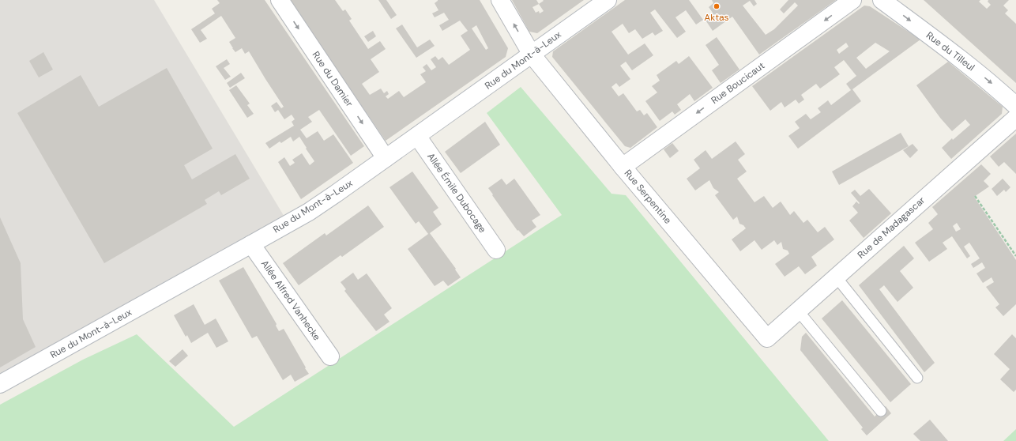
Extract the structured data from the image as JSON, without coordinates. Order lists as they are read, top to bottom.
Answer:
{
  "streets": {
    "street": [
      "Rue du Tilleul",
      "Rue du Mont-à-Leux",
      "Rue du Damier",
      "Rue Boucicaut",
      "Allée Émile Dubocage",
      "Rue Serpentine",
      "Rue de Madagascar",
      "Allée Alfred Vanhecke"
    ]
  },
  "crossings": [
    ["Rue du Mont-à-Leux", "Rue du Damier"],
    ["Rue du Mont-à-Leux", "Allée Émile Dubocage"],
    ["Rue du Mont-à-Leux", "Rue Serpentine"],
    ["Rue du Mont-à-Leux", "Allée Alfred Vanhecke"],
    ["Rue Boucicaut", "Rue Serpentine"],
    ["Rue Serpentine", "Rue de Madagascar"]
  ],
  "one_way": ["Rue du Tilleul", "Rue du Damier", "Rue Boucicaut"],
  "places": ["Aktas"]
}
